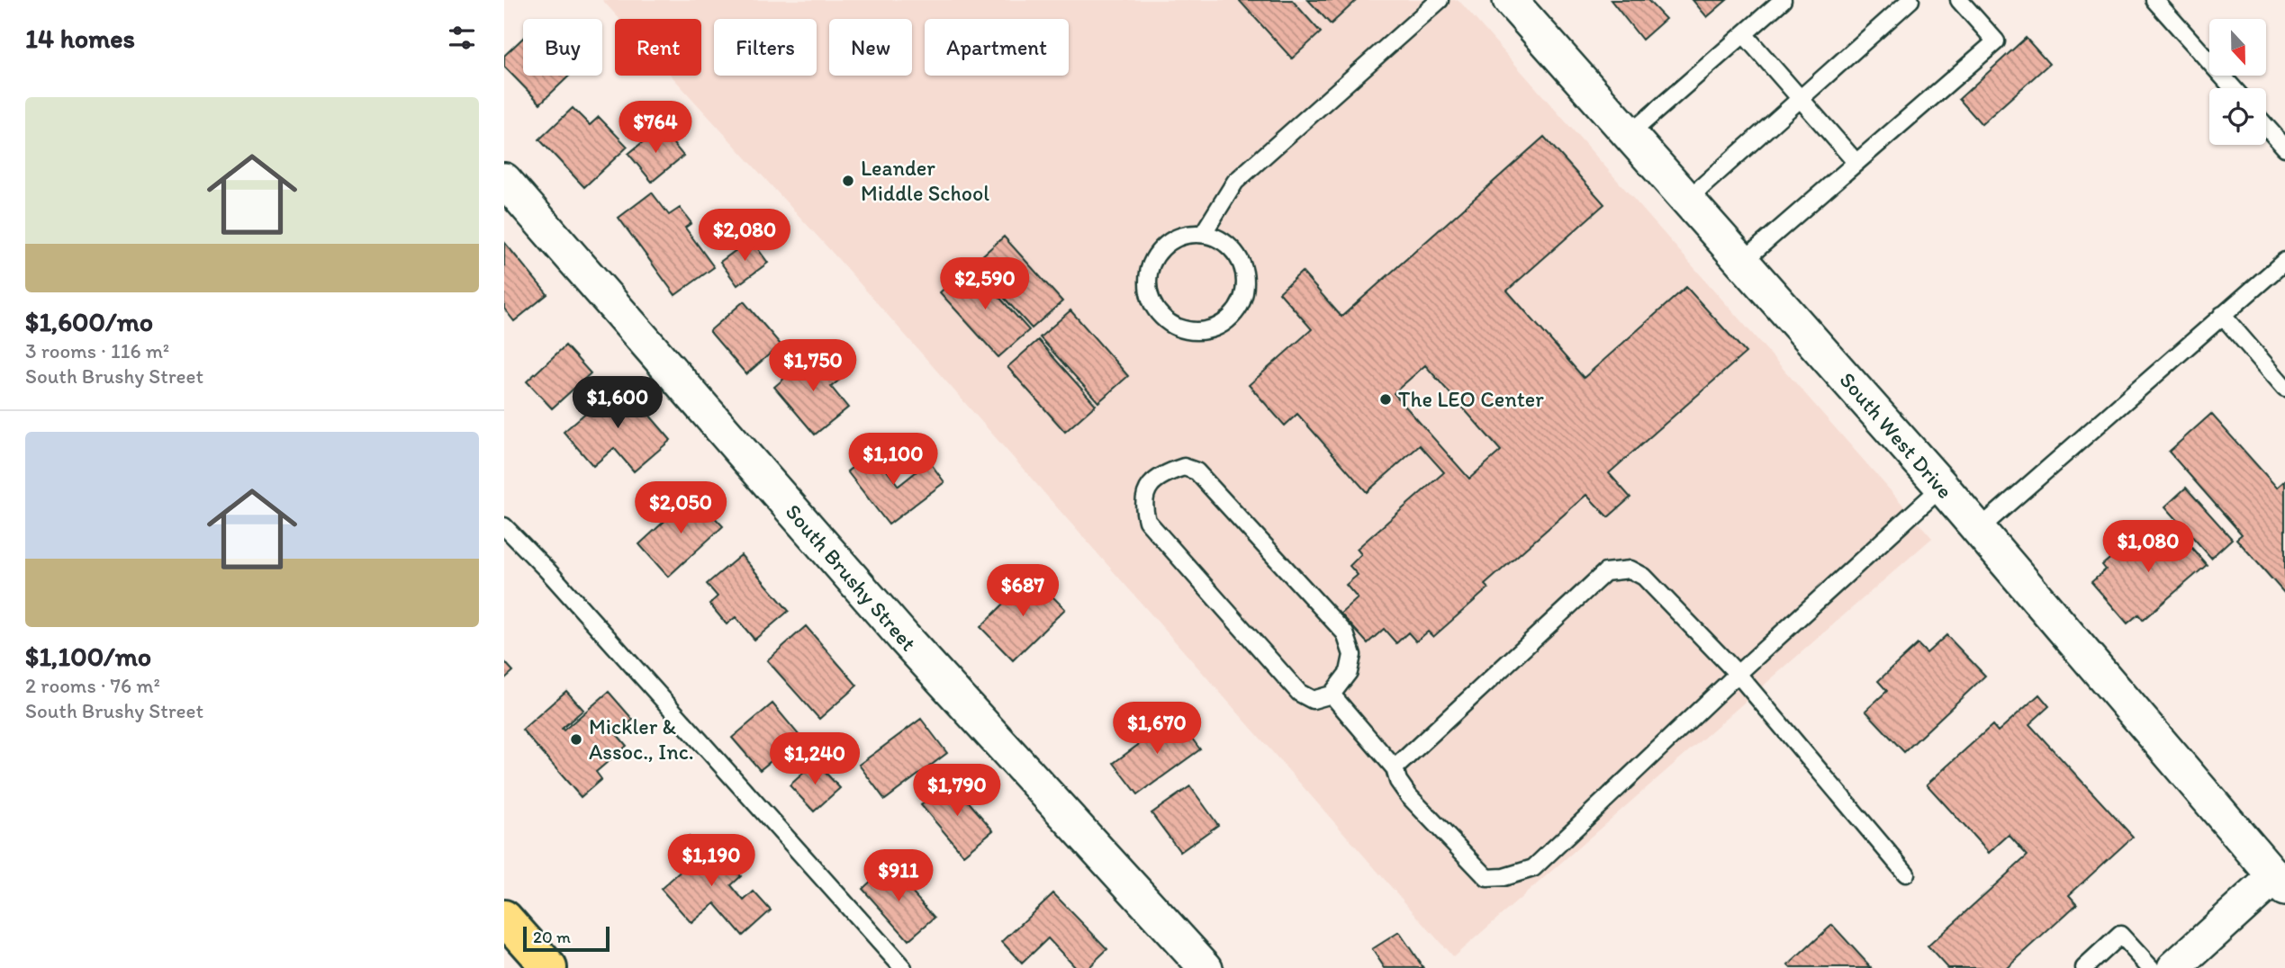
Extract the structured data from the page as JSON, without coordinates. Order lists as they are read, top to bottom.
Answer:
{
  "streets": {
    "street": ["South West Drive", "South Brushy Street"]
  },
  "places": ["Leander Middle School", "The LEO Center", "Mickler & Assoc., Inc."],
  "scale_bar": "20 m",
  "north": "bottom",
  "page": {
    "heading": "14 homes",
    "chip": [
      "Buy",
      "Rent",
      "Filters",
      "New",
      "Apartment"
    ],
    "list": [
      {
        "name": "$1,600/mo",
        "note": "3 rooms · 116 m² · South Brushy Street"
      },
      {
        "name": "$1,100/mo",
        "note": "2 rooms · 76 m² · South Brushy Street"
      }
    ],
    "price": [
      "$764",
      "$2,080",
      "$2,590",
      "$1,750",
      "$1,600",
      "$1,100",
      "$2,050",
      "$1,080",
      "$687",
      "$1,670",
      "$1,240",
      "$1,790",
      "$1,190",
      "$911"
    ],
    "scale": "20 m"
  }
}
